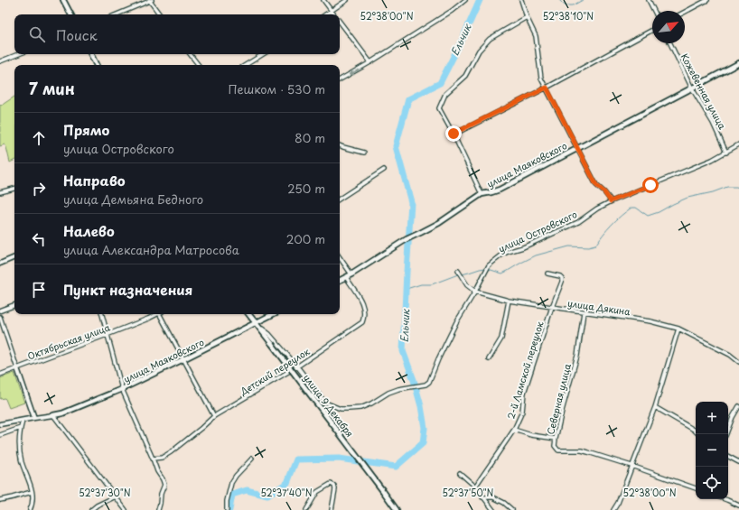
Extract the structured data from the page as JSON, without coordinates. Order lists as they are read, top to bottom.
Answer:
{
  "streets": {
    "main road": ["улица Маяковского", "улица 9 Декабря"],
    "street": [
      "Кожевенная улица",
      "улица Островского",
      "улица Дякина",
      "Октябрьская улица",
      "2-й Ламской переулок",
      "Детский переулок",
      "Северная улица"
    ]
  },
  "crossings": [
    ["Кожевенная улица", "улица Маяковского"],
    ["Кожевенная улица", "улица Островского"],
    ["улица Маяковского", "улица 9 Декабря"],
    ["улица Островского", "улица Дякина"],
    ["улица Островского", "Детский переулок"],
    ["улица Дякина", "2-й Ламской переулок"],
    ["улица Дякина", "Северная улица"]
  ],
  "water": ["Ельчик"],
  "north": "top right",
  "page": {
    "search": "Поиск",
    "heading": ["7 мин", "Пешком · 530 m"],
    "list": [
      ["Прямо", "улица Островского", "80 m"],
      ["Направо", "улица Демьяна Бедного", "250 m"],
      ["Налево", "улица Александра Матросова", "200 m"],
      "Пункт назначения"
    ],
    "map_buttons": ["+", "−"]
  },
  "coordinates": [
    "52°38'00\"N",
    "52°38'10\"N",
    "52°37'30\"N",
    "52°37'40\"N",
    "52°37'50\"N"
  ]
}
